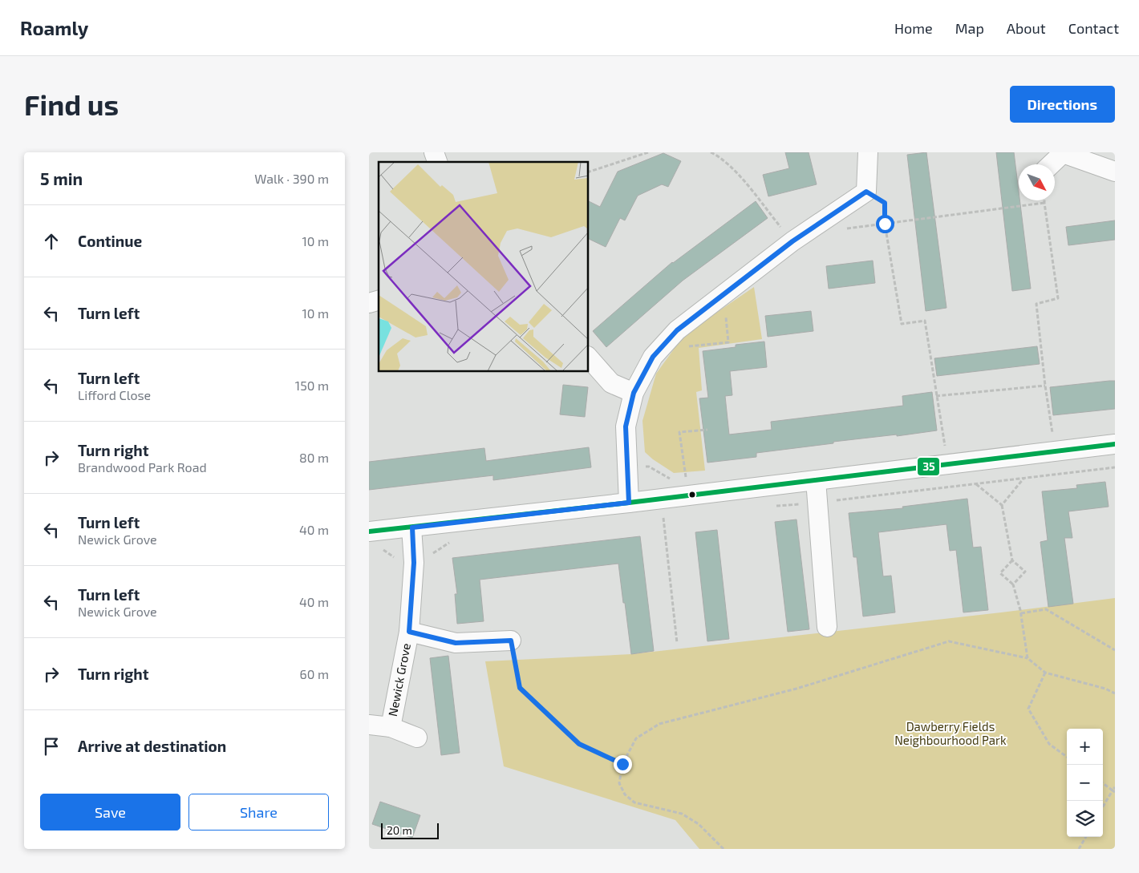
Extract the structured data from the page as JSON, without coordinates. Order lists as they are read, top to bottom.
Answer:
{
  "streets": {
    "street": ["Newick Grove"]
  },
  "parks": ["Dawberry Fields Neighbourhood Park"],
  "lines": ["transit line 35"],
  "scale_bar": "20 m",
  "north": "bottom right",
  "page": {
    "header": "Roamly",
    "nav": [
      "Home",
      "Map",
      "About",
      "Contact"
    ],
    "buttons": [
      "Directions",
      ["Save", "Share"]
    ],
    "title": "Find us",
    "heading": ["5 min", "Walk · 390 m"],
    "list": [
      ["Continue", "10 m"],
      ["Turn left", "10 m"],
      ["Turn left", "Lifford Close", "150 m"],
      ["Turn right", "Brandwood Park Road", "80 m"],
      ["Turn left", "Newick Grove", "40 m"],
      ["Turn left", "Newick Grove", "40 m"],
      ["Turn right", "60 m"],
      "Arrive at destination"
    ],
    "map_buttons": ["+", "−"],
    "scale": "20 m"
  }
}
